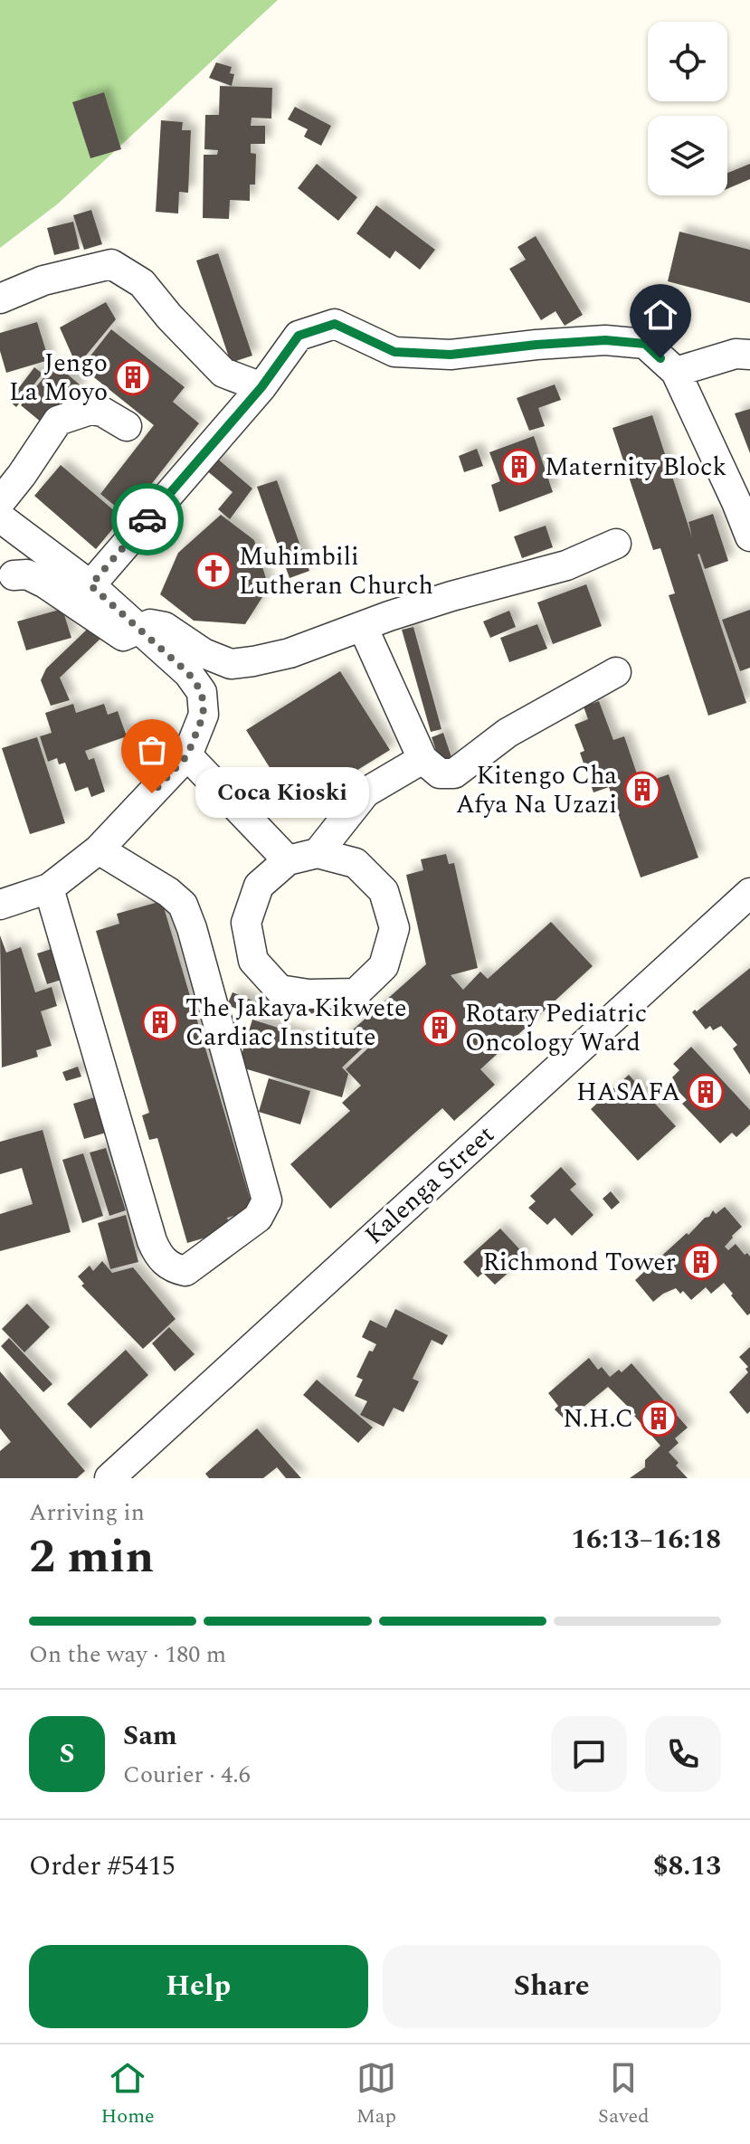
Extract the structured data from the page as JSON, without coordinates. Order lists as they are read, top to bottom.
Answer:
{
  "streets": {
    "street": ["Kalenga Street"]
  },
  "places": {
    "building": [
      "Jengo La Moyo",
      "Maternity Block",
      "Kitengo Cha Afya Na Uzazi",
      "The Jakaya Kikwete Cardiac Institute",
      "Rotary Pediatric Oncology Ward",
      "HASAFA",
      "Richmond Tower",
      "N.H.C"
    ],
    "church": ["Muhimbili Lutheran Church"],
    "other": ["Coca Kioski"]
  },
  "page": {
    "bubble": "Coca Kioski",
    "heading": ["2 min", "Arriving in", "16:13–16:18"],
    "panel": [
      "Sam",
      "Courier · 4.6",
      "Order #5415",
      "$8.13"
    ],
    "bar": "On the way · 180 m",
    "round": "S",
    "buttons": ["Help", "Share"],
    "tabs": ["Home", "Map", "Saved"]
  }
}
